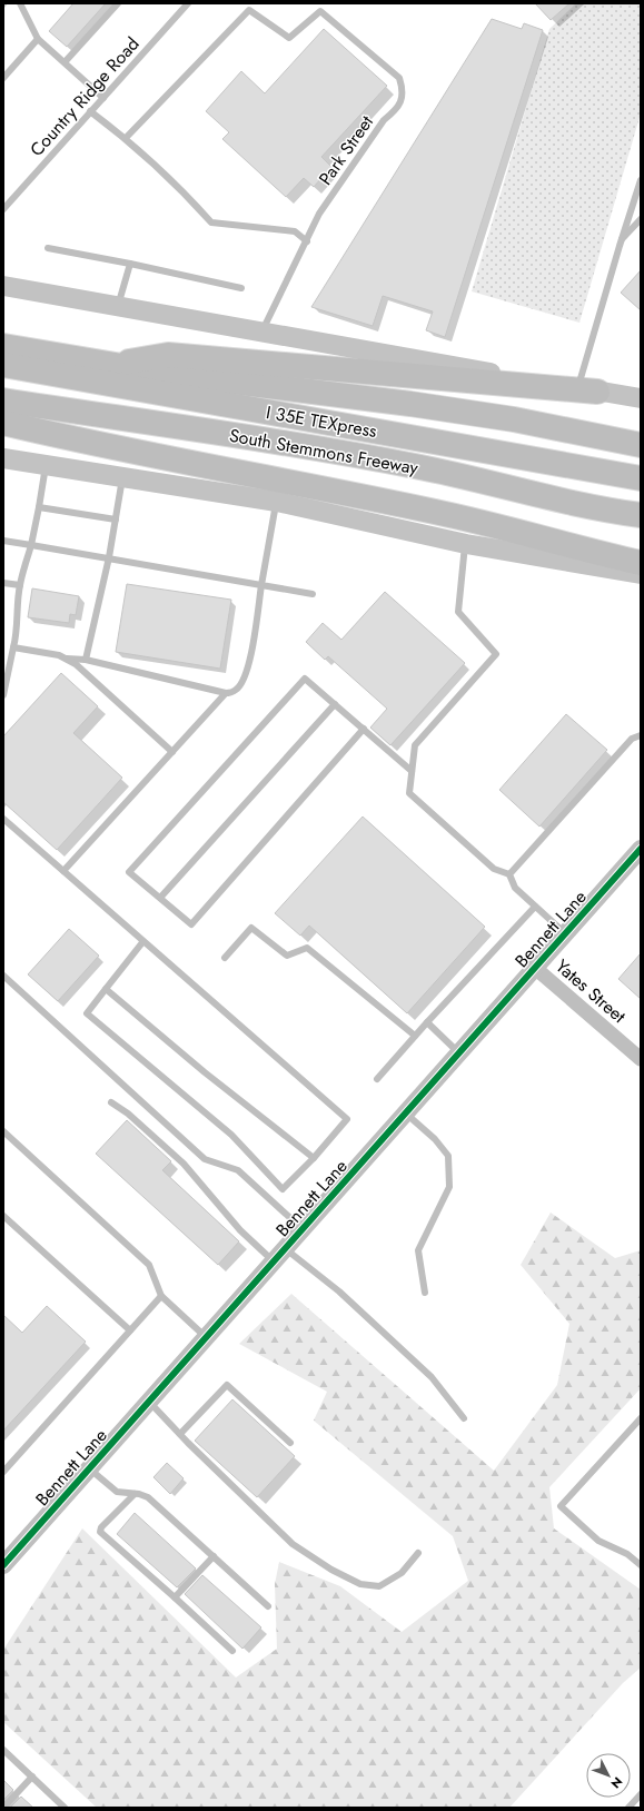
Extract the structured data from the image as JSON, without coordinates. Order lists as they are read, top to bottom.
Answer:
{
  "streets": {
    "highway": ["I 35E TEXpress", "South Stemmons Freeway"],
    "street": ["Bennett Lane", "Yates Street"],
    "lane": ["Country Ridge Road", "Park Street"]
  },
  "crossings": [
    ["Bennett Lane", "Yates Street"]
  ],
  "north": "bottom right"
}
